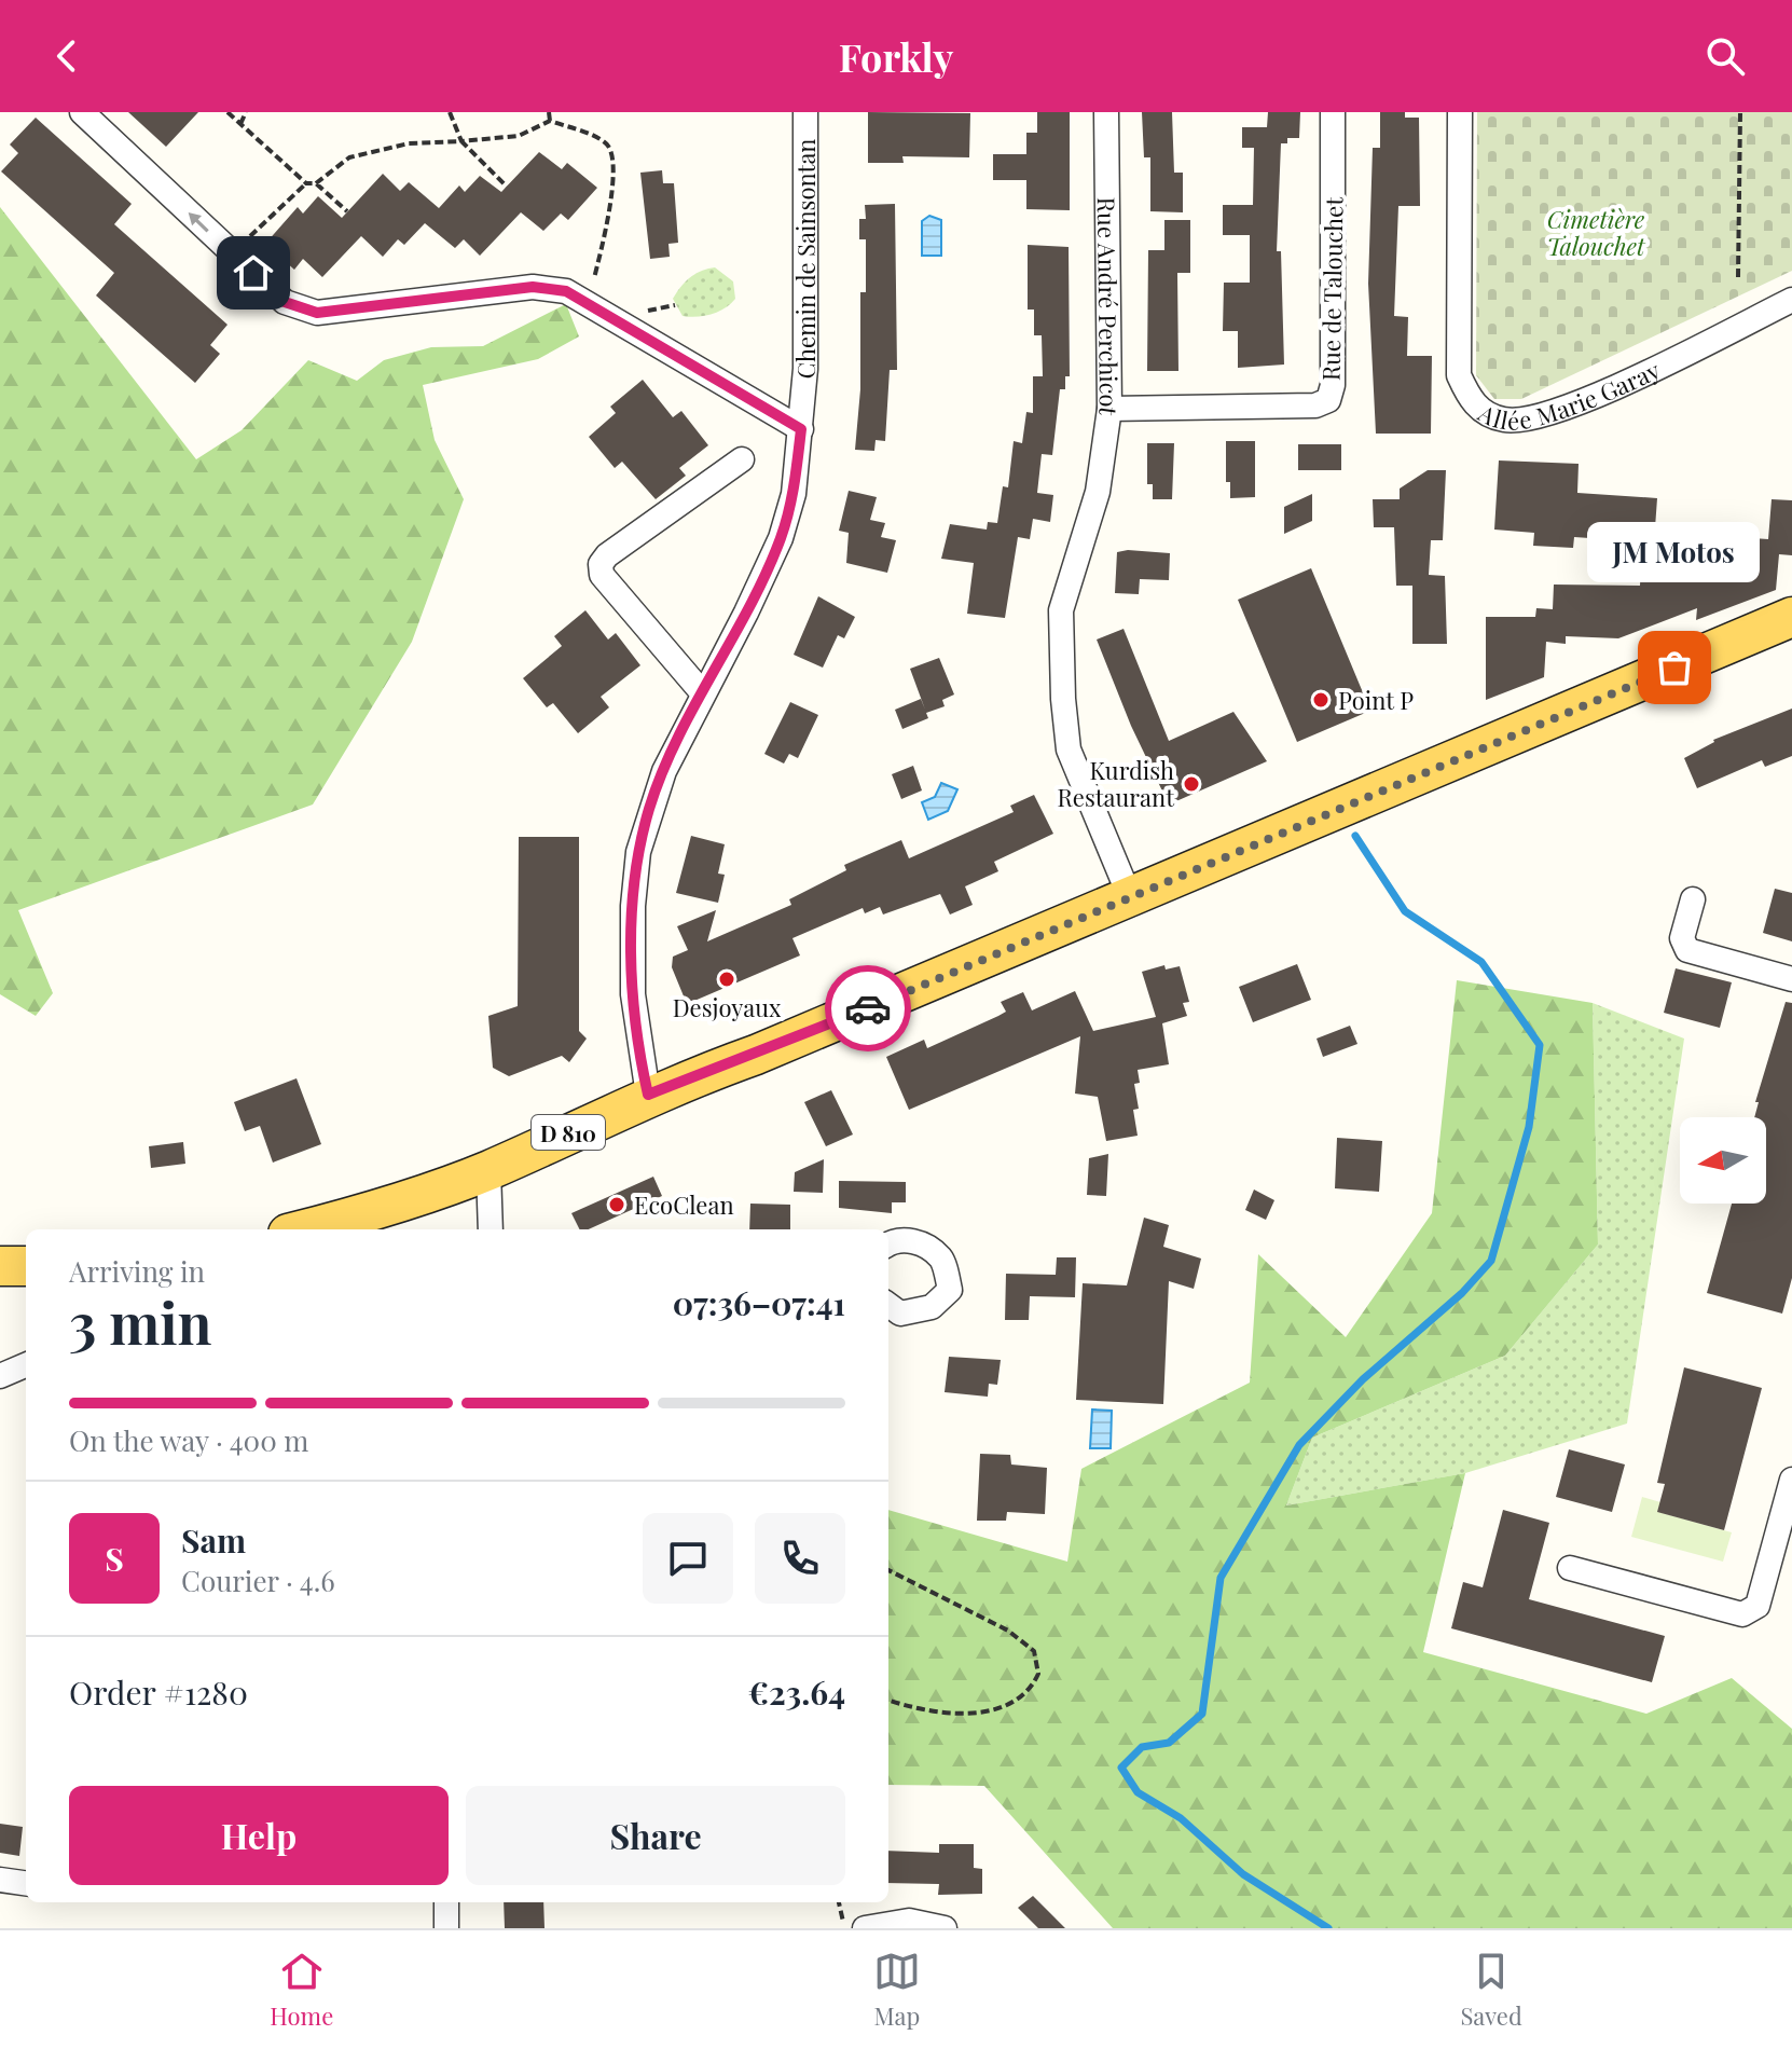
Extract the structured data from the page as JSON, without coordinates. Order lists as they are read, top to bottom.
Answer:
{
  "streets": {
    "main road": ["D 810"],
    "street": [
      "Chemin de Sainsontan",
      "Rue de Talouchet",
      "Rue André Perchicot",
      "Allée Marie Garay"
    ]
  },
  "crossings": [
    ["Chemin de Sainsontan", "D 810"],
    ["Rue de Talouchet", "Rue André Perchicot"],
    ["Rue André Perchicot", "D 810"]
  ],
  "parks": ["Cimetière Talouchet"],
  "places": [
    "JM Motos",
    "Point P",
    "Kurdish Restaurant",
    "Desjoyaux",
    "EcoClean"
  ],
  "north": "left",
  "page": {
    "header": "Forkly",
    "bubble": "JM Motos",
    "heading": ["3 min", "Arriving in", "07:36–07:41"],
    "panel": [
      "Sam",
      "Courier · 4.6",
      "Order #1280",
      "€23.64"
    ],
    "bar": "On the way · 400 m",
    "round": "S",
    "buttons": ["Help", "Share"],
    "tabs": ["Home", "Map", "Saved"]
  }
}
